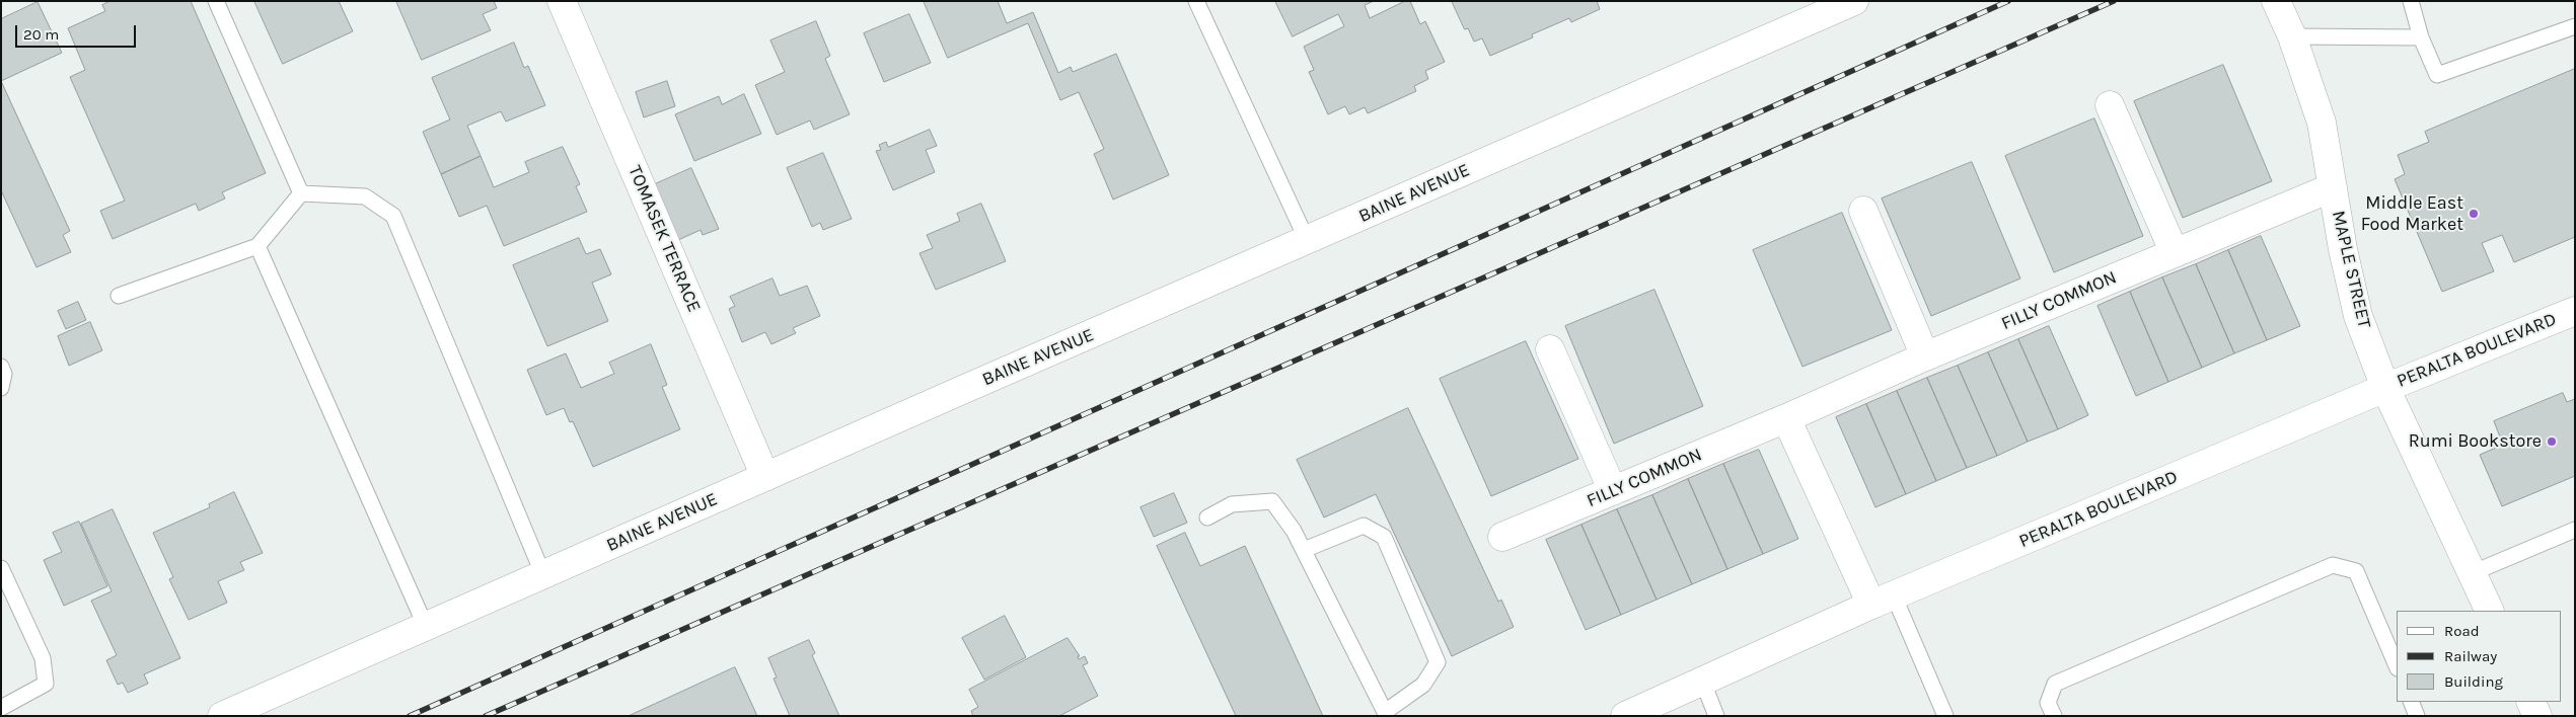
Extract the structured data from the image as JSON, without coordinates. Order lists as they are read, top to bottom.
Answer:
{
  "streets": {
    "street": [
      "BAINE AVENUE",
      "TOMASEK TERRACE",
      "MAPLE STREET",
      "FILLY COMMON",
      "PERALTA BOULEVARD"
    ]
  },
  "crossings": [
    ["BAINE AVENUE", "TOMASEK TERRACE"],
    ["MAPLE STREET", "FILLY COMMON"],
    ["MAPLE STREET", "PERALTA BOULEVARD"]
  ],
  "places": ["Middle East Food Market", "Rumi Bookstore"],
  "legend": ["Road", "Railway", "Building"],
  "scale_bar": "20 m"
}
